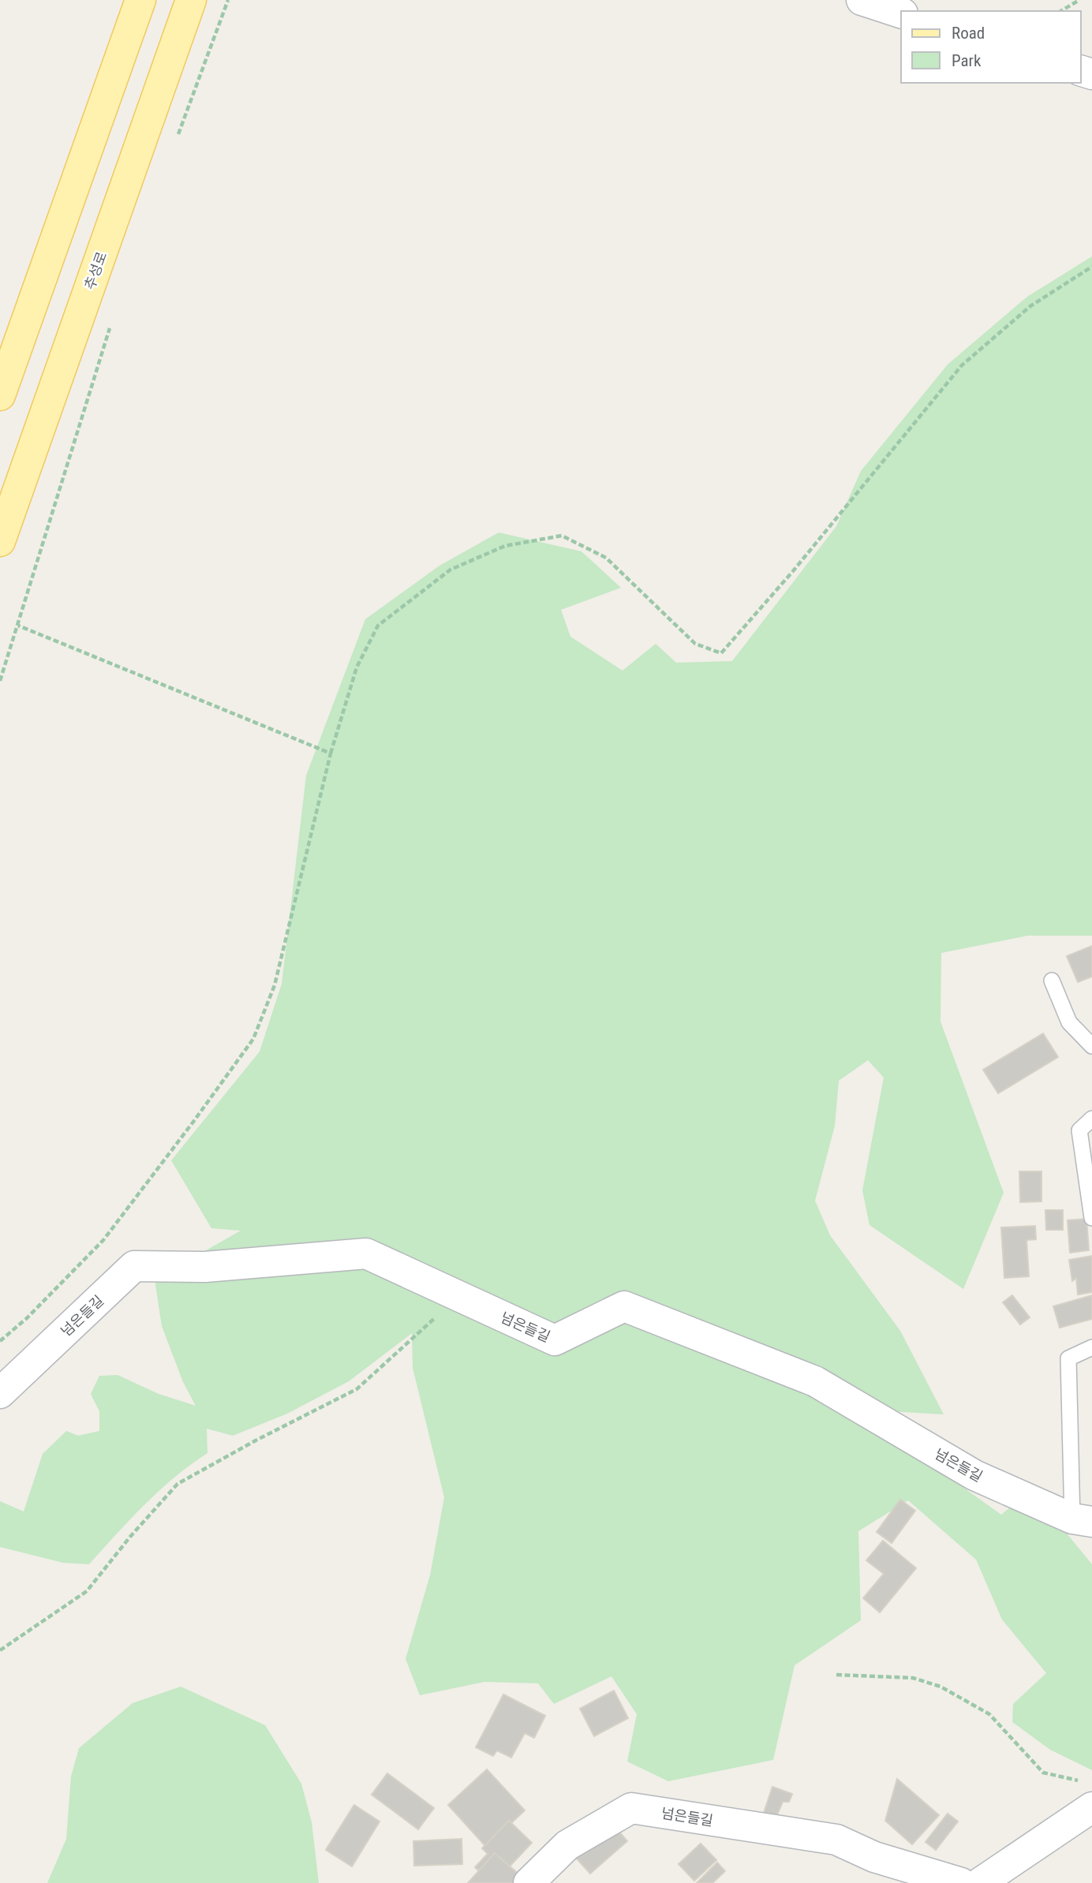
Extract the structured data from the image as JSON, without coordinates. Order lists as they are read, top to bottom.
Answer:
{
  "streets": {
    "main road": ["추성로"],
    "street": ["넘은들길"]
  },
  "legend": ["Road", "Park"]
}
